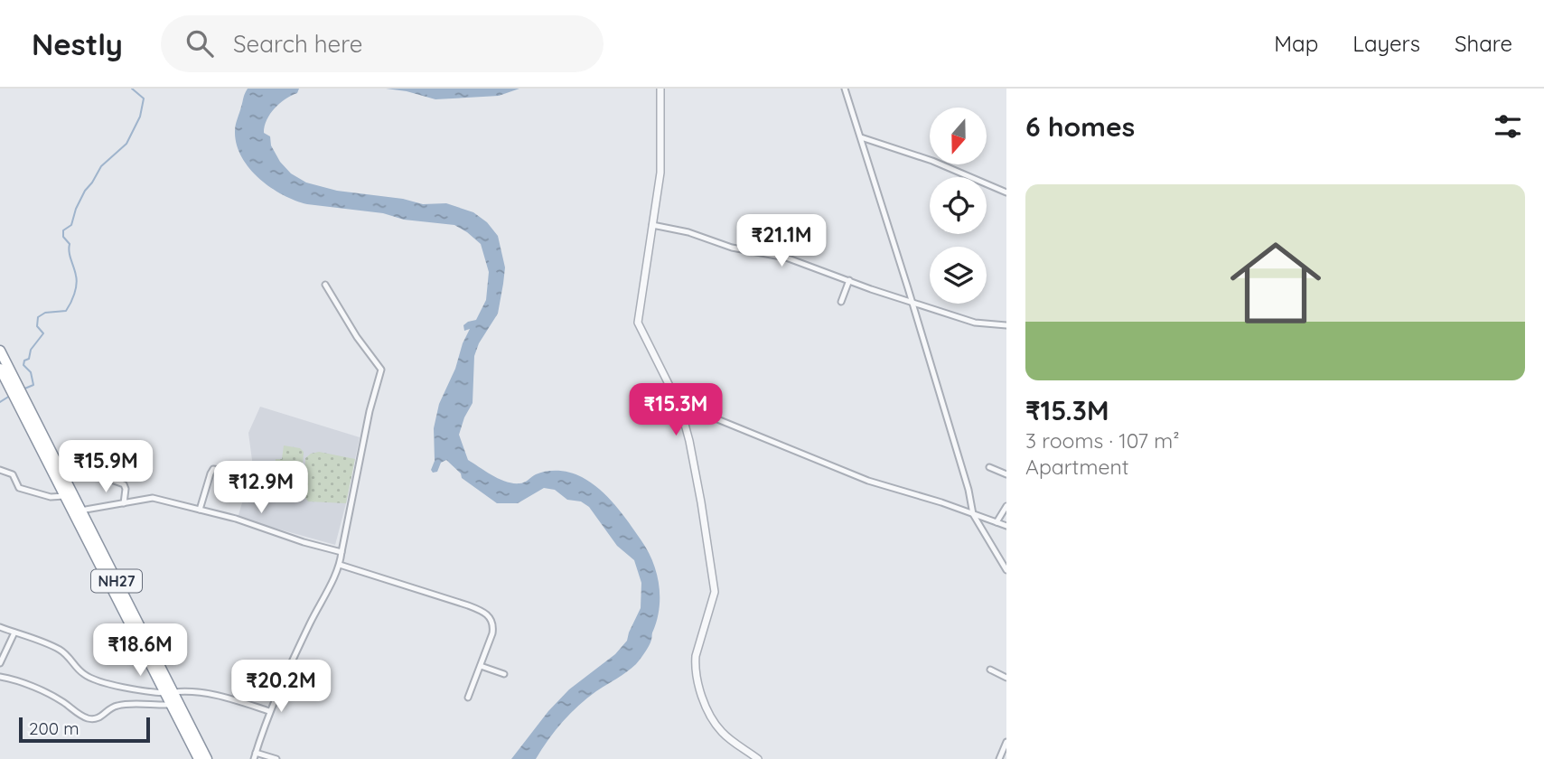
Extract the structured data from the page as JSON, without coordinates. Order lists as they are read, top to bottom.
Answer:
{
  "streets": {
    "highway": ["NH27"]
  },
  "scale_bar": "200 m",
  "north": "bottom",
  "page": {
    "header": "Nestly",
    "search": "Search here",
    "nav": ["Map", "Layers", "Share"],
    "heading": "6 homes",
    "list": [
      {
        "name": "₹15.3M",
        "note": "3 rooms · 107 m² · Apartment"
      }
    ],
    "price": [
      "₹21.1M",
      "₹15.3M",
      "₹15.9M",
      "₹12.9M",
      "₹18.6M",
      "₹20.2M"
    ],
    "scale": "200 m"
  }
}
